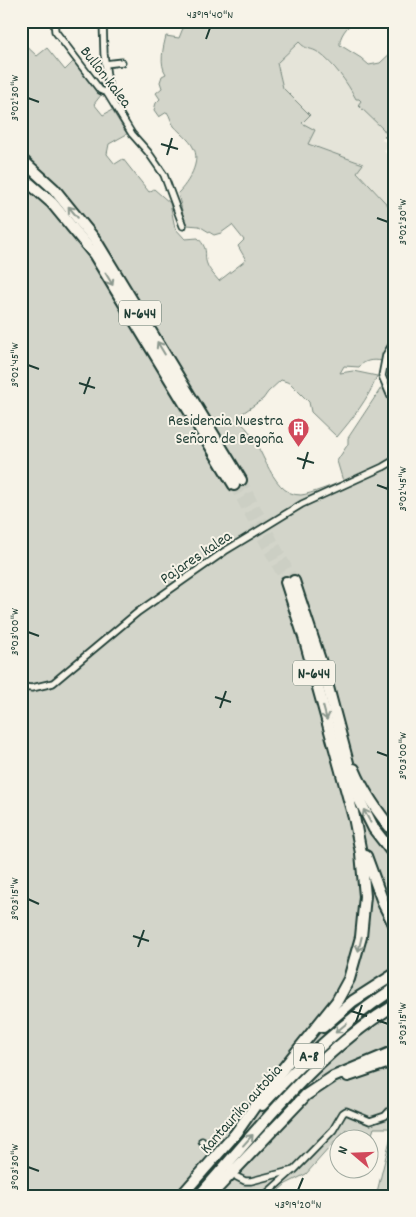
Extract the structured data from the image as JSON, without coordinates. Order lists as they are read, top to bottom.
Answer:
{
  "streets": {
    "highway": ["N-644", "A-8", "Kantauriko autobia"],
    "street": ["Bullon kalea", "Pajares kalea"]
  },
  "places": {
    "building": ["Residencia Nuestra Señora de Begoña"]
  },
  "north": "left",
  "coordinates": [
    "43°19'40\"N",
    "3°02'30\"W",
    "3°02'45\"W",
    "3°03'00\"W",
    "3°03'15\"W",
    "3°03'30\"W",
    "43°19'20\"N"
  ]
}
